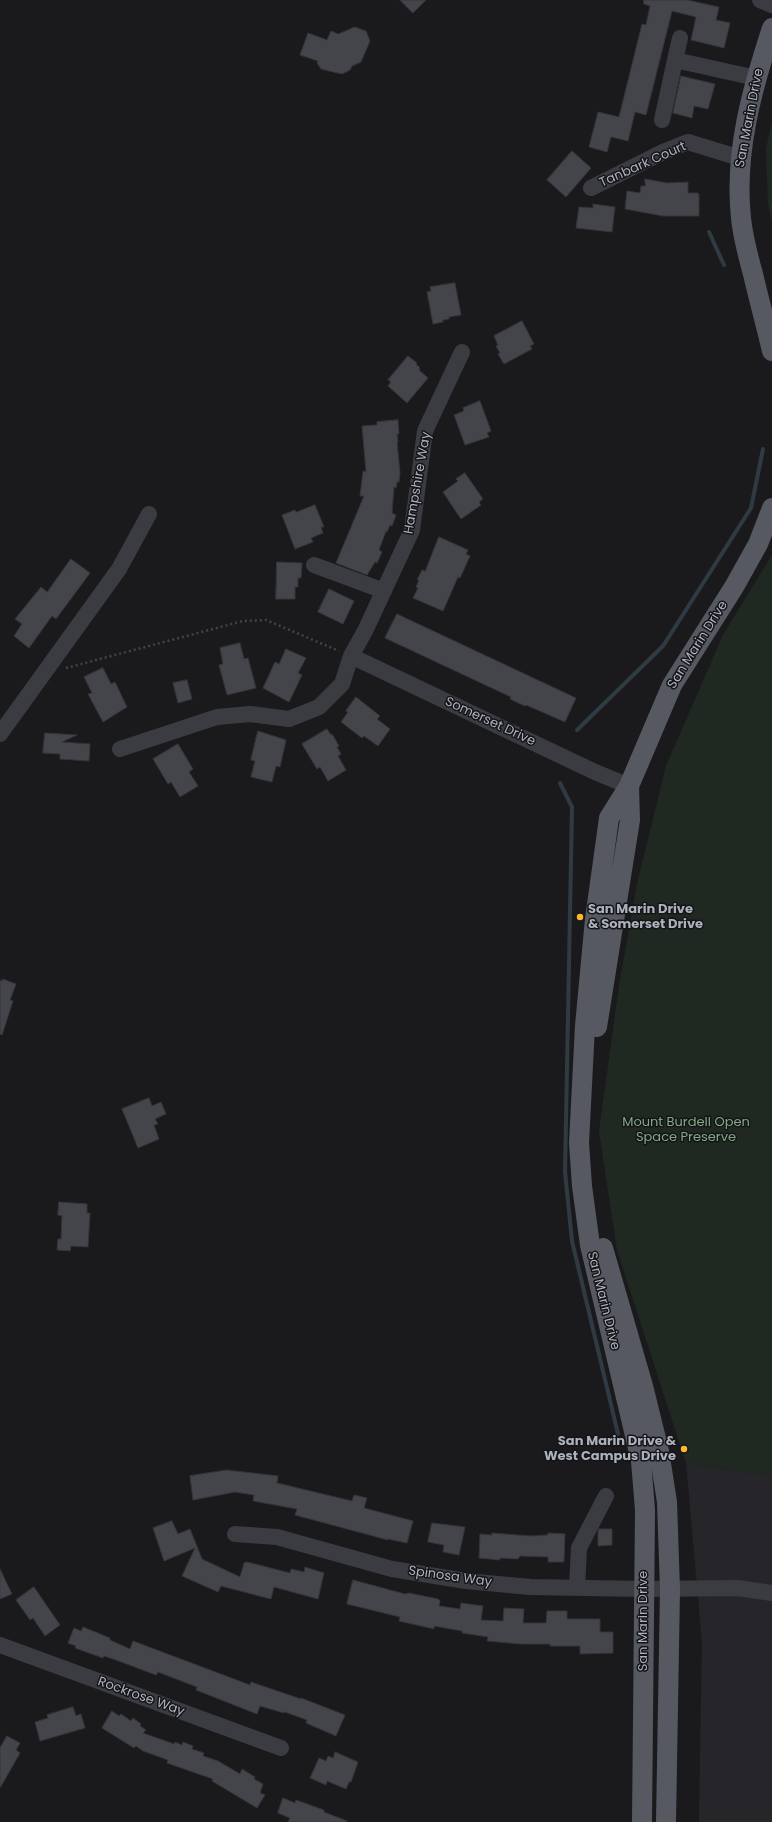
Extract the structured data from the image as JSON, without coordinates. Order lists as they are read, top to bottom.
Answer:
{
  "streets": {
    "main road": ["San Marin Drive"],
    "street": [
      "Tanbark Court",
      "Hampshire Way",
      "Somerset Drive",
      "Spinosa Way",
      "Rockrose Way"
    ]
  },
  "crossings": [
    ["San Marin Drive", "Tanbark Court"],
    ["San Marin Drive", "Somerset Drive"],
    ["San Marin Drive", "Spinosa Way"],
    ["Hampshire Way", "Somerset Drive"]
  ],
  "parks": ["Mount Burdell Open Space Preserve"],
  "places": ["San Marin Drive & Somerset Drive", "San Marin Drive & West Campus Drive"]
}
